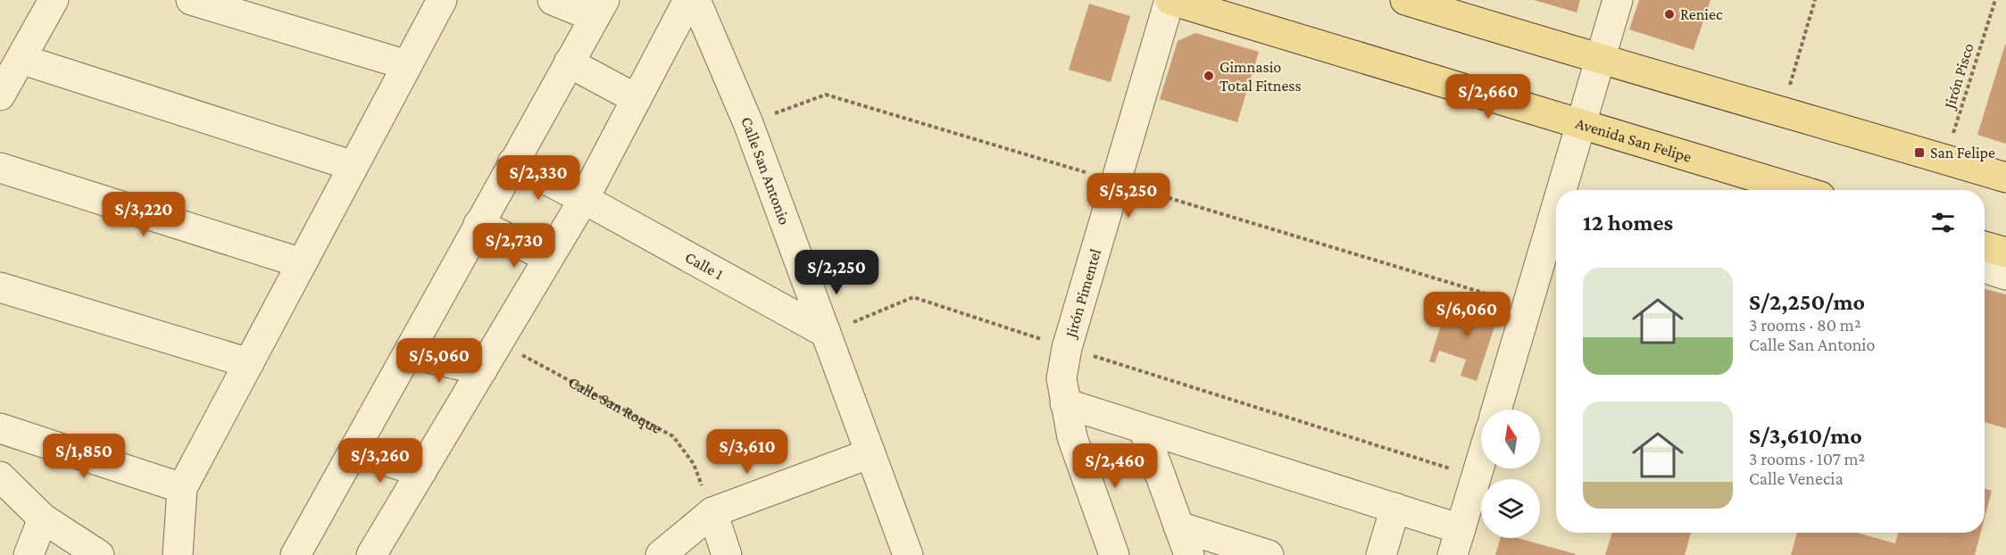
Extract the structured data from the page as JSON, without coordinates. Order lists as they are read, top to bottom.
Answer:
{
  "streets": {
    "main road": ["Avenida San Felipe"],
    "street": ["Calle San Antonio", "Calle 1", "Jirón Pimentel"],
    "path": ["Jirón Pisco", "Calle San Roque"]
  },
  "crossings": [
    ["Avenida San Felipe", "Jirón Pimentel"],
    ["Calle San Antonio", "Calle 1"]
  ],
  "places": {
    "other": ["Reniec", "Gimnasio Total Fitness"],
    "transit": ["San Felipe"]
  },
  "north": "top",
  "page": {
    "price": [
      "S/2,660",
      "S/2,330",
      "S/5,250",
      "S/3,220",
      "S/2,730",
      "S/2,250",
      "S/6,060",
      "S/5,060",
      "S/3,610",
      "S/1,850",
      "S/3,260",
      "S/2,460"
    ],
    "heading": "12 homes",
    "list": [
      {
        "name": "S/2,250/mo",
        "note": "3 rooms · 80 m² · Calle San Antonio"
      },
      {
        "name": "S/3,610/mo",
        "note": "3 rooms · 107 m² · Calle Venecia"
      }
    ]
  }
}
